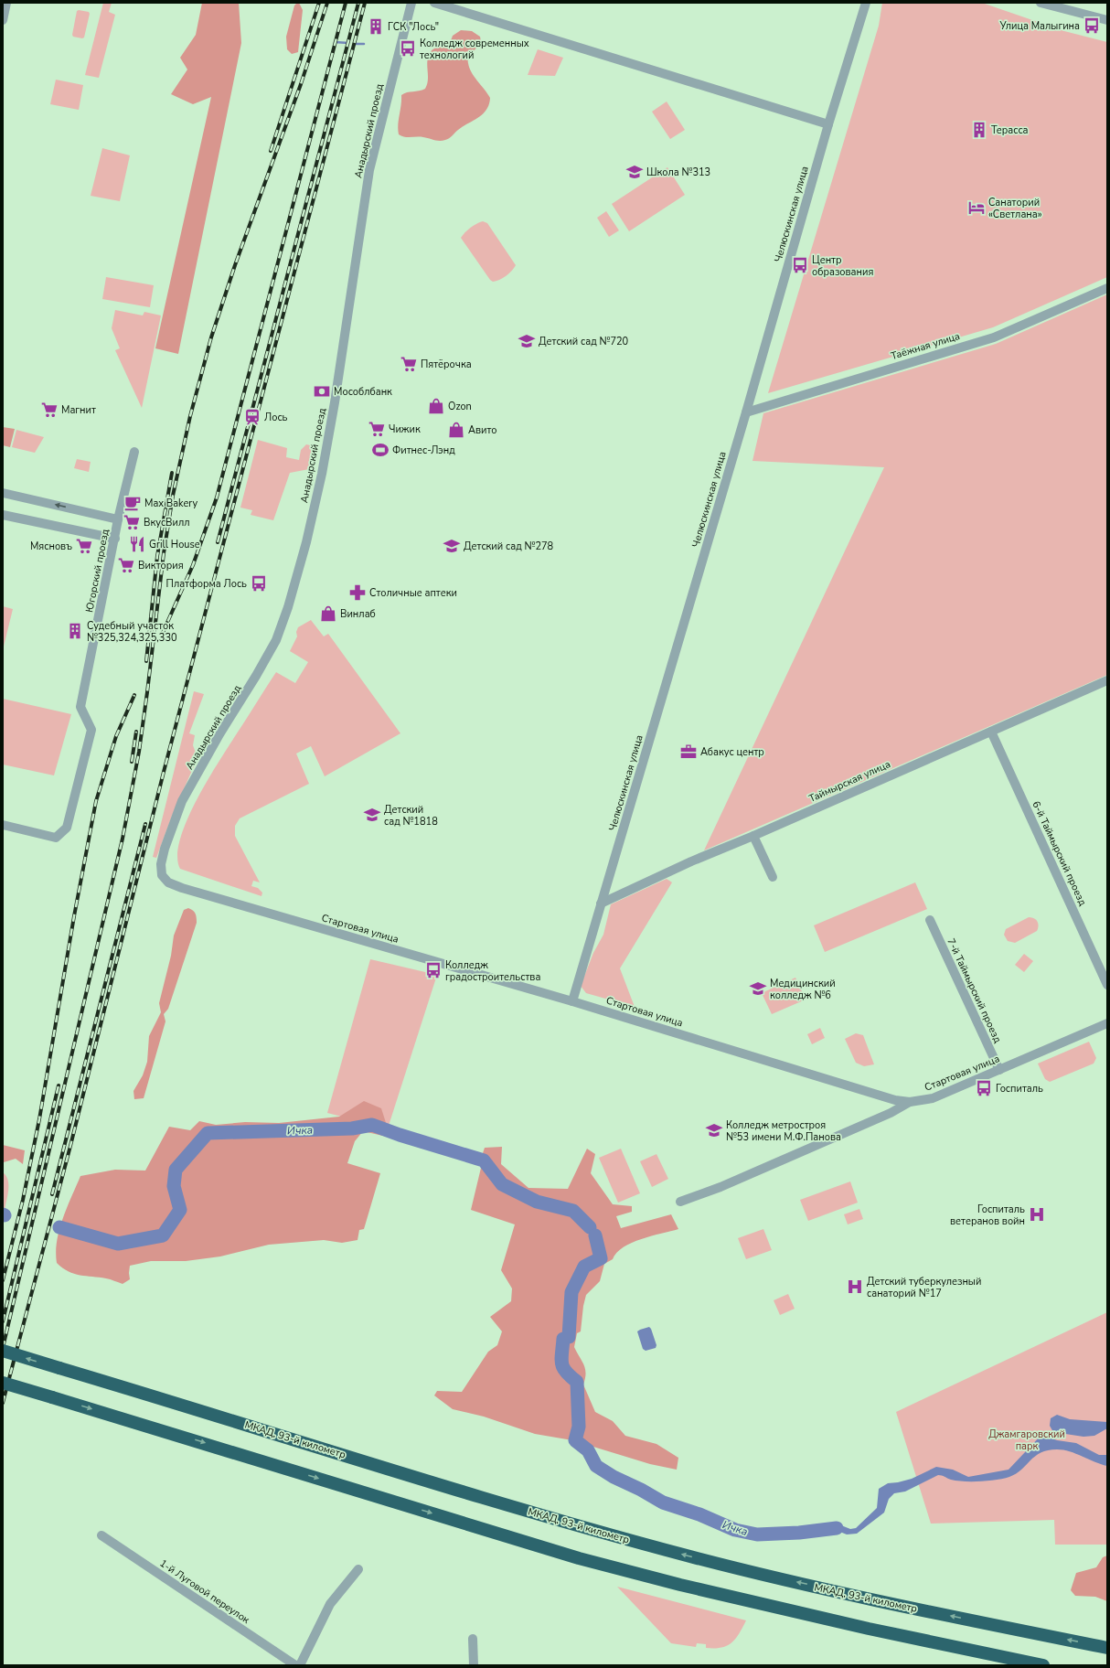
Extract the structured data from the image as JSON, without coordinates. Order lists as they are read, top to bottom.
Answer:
{
  "streets": {
    "highway": ["МКАД, 93-й километр"],
    "street": [
      "Анадырский проезд",
      "Челюскинская улица",
      "Таёжная улица",
      "Югорский проезд",
      "Таймырская улица",
      "6-й Таймырский проезд",
      "Стартовая улица",
      "7-й Таймырский проезд",
      "1-й Луговой переулок"
    ]
  },
  "crossings": [
    ["Анадырский проезд", "Стартовая улица"],
    ["Челюскинская улица", "Таёжная улица"],
    ["Челюскинская улица", "Таймырская улица"],
    ["Челюскинская улица", "Стартовая улица"],
    ["Таймырская улица", "6-й Таймырский проезд"],
    ["Стартовая улица", "7-й Таймырский проезд"]
  ],
  "water": ["Ичка"],
  "parks": ["Джамгаровский парк"],
  "places": {
    "bus stop": [
      "Улица Малыгина",
      "Колледж современных технологий",
      "Центр образования",
      "Платформа Лось",
      "Колледж градостроительства",
      "Госпиталь"
    ],
    "building": ["ГСК \"Лось\"", "Терасса", "Судебный участок №325,324,325,330"],
    "school or university": [
      "Школа №313",
      "Детский сад №720",
      "Детский сад №278",
      "Детский сад №1818",
      "Медицинский колледж №6",
      "Колледж метростроя №53 имени М.Ф.Панова"
    ],
    "hotel": ["Санаторий «Светлана»"],
    "supermarket": [
      "Пятёрочка",
      "Магнит",
      "Чижик",
      "ВкусВилл",
      "Мясновъ",
      "Виктория"
    ],
    "bank": ["Мособлбанк"],
    "shop": ["Ozon", "Авито", "Винлаб"],
    "station": ["Лось"],
    "sports": ["Фитнес-Лэнд"],
    "cafe": ["Max Bakery"],
    "restaurant": ["Grill House"],
    "pharmacy": ["Столичные аптеки"],
    "office": ["Абакус центр"],
    "hospital": ["Госпиталь ветеранов войн", "Детский туберкулезный санаторий №17"]
  }
}
